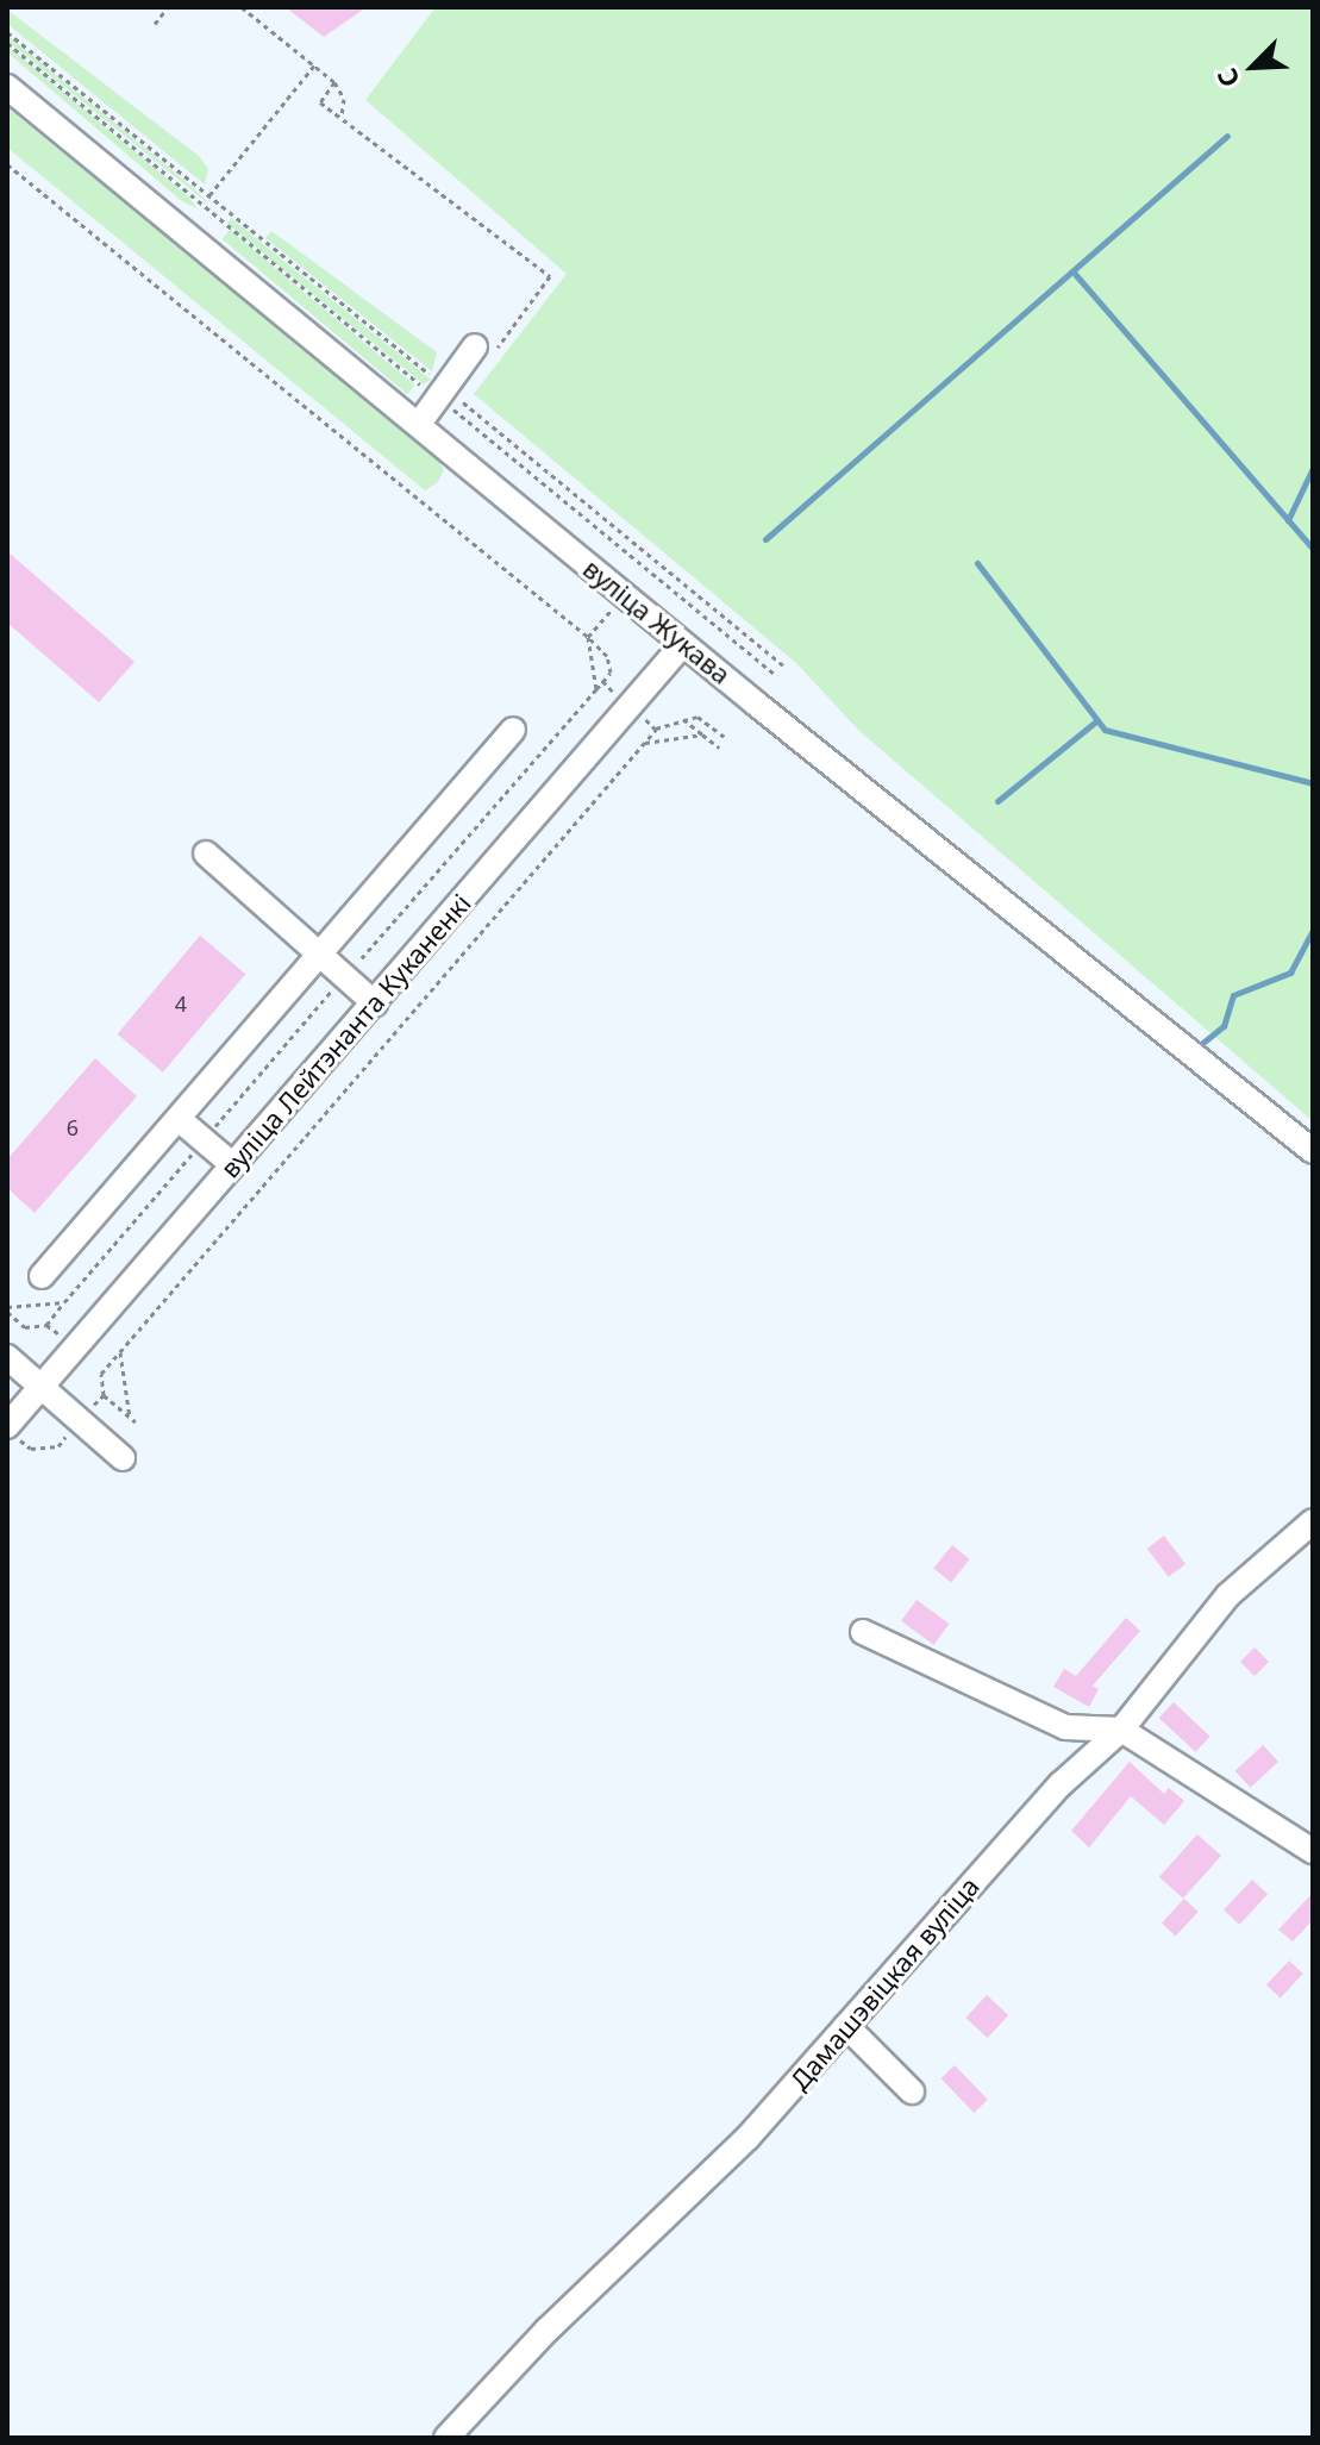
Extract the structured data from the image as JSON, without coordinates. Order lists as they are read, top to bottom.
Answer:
{
  "streets": {
    "street": ["вуліца Жукава", "вуліца Лейтэнанта Куканенкі", "Дамашэвіцкая вуліца"]
  },
  "crossings": [
    ["вуліца Жукава", "вуліца Лейтэнанта Куканенкі"]
  ],
  "house_numbers": ["4", "6"],
  "north": "bottom left"
}
